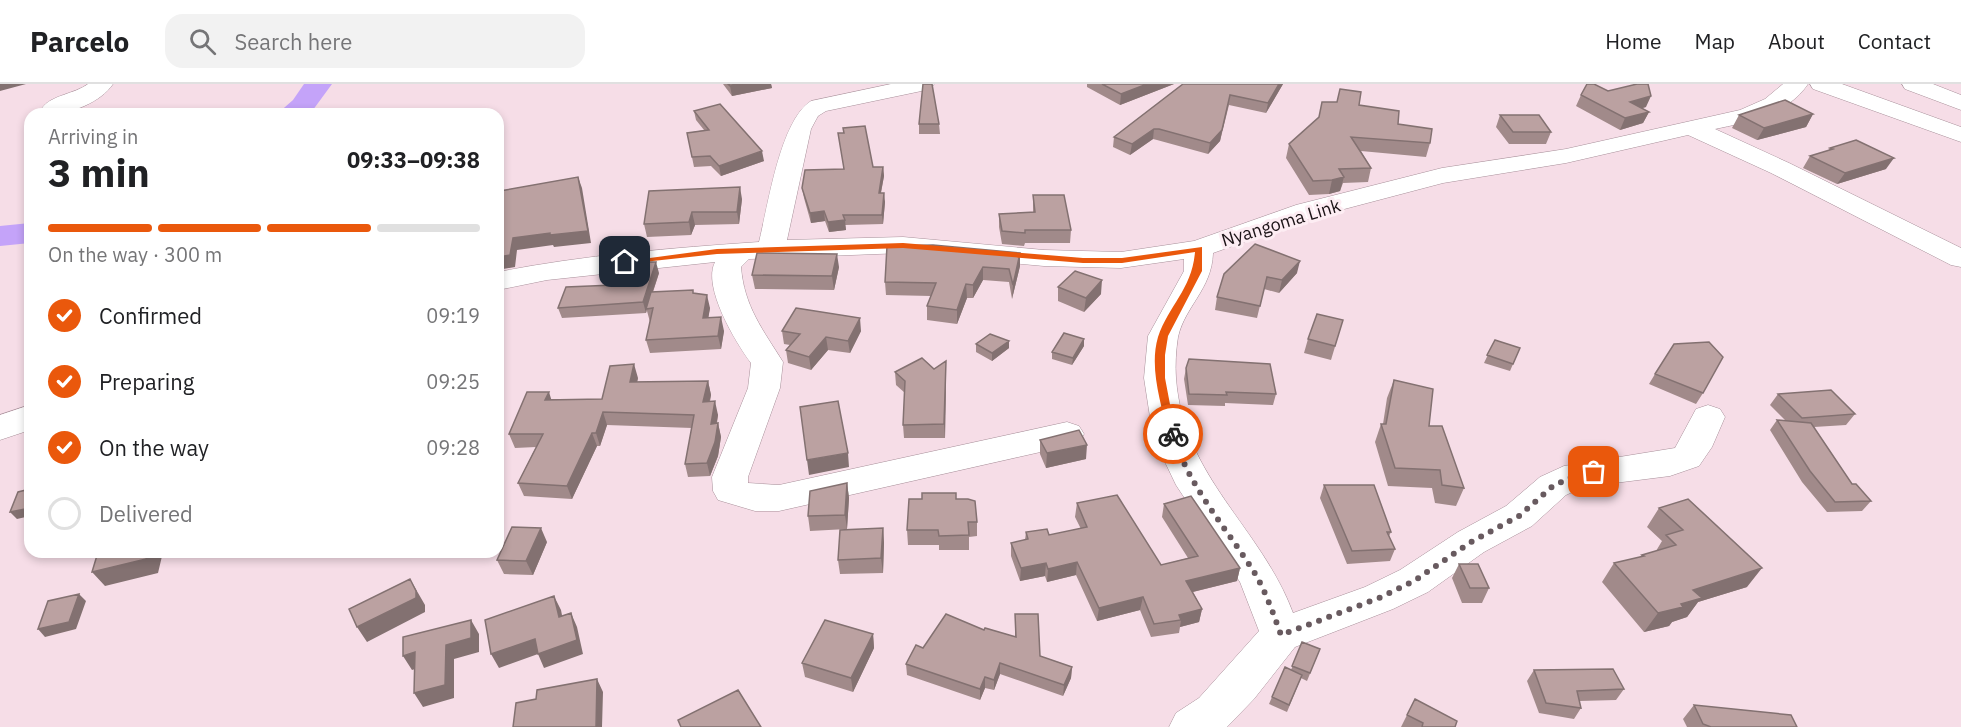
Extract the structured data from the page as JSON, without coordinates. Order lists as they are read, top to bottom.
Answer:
{
  "streets": {
    "street": ["Nyangoma Link"]
  },
  "page": {
    "header": "Parcelo",
    "search": "Search here",
    "nav": [
      "Home",
      "Map",
      "About",
      "Contact"
    ],
    "heading": ["3 min", "Arriving in", "09:33–09:38"],
    "bar": "On the way · 300 m",
    "list": [
      ["Confirmed", "09:19"],
      ["Preparing", "09:25"],
      ["On the way", "09:28"],
      "Delivered"
    ]
  }
}
